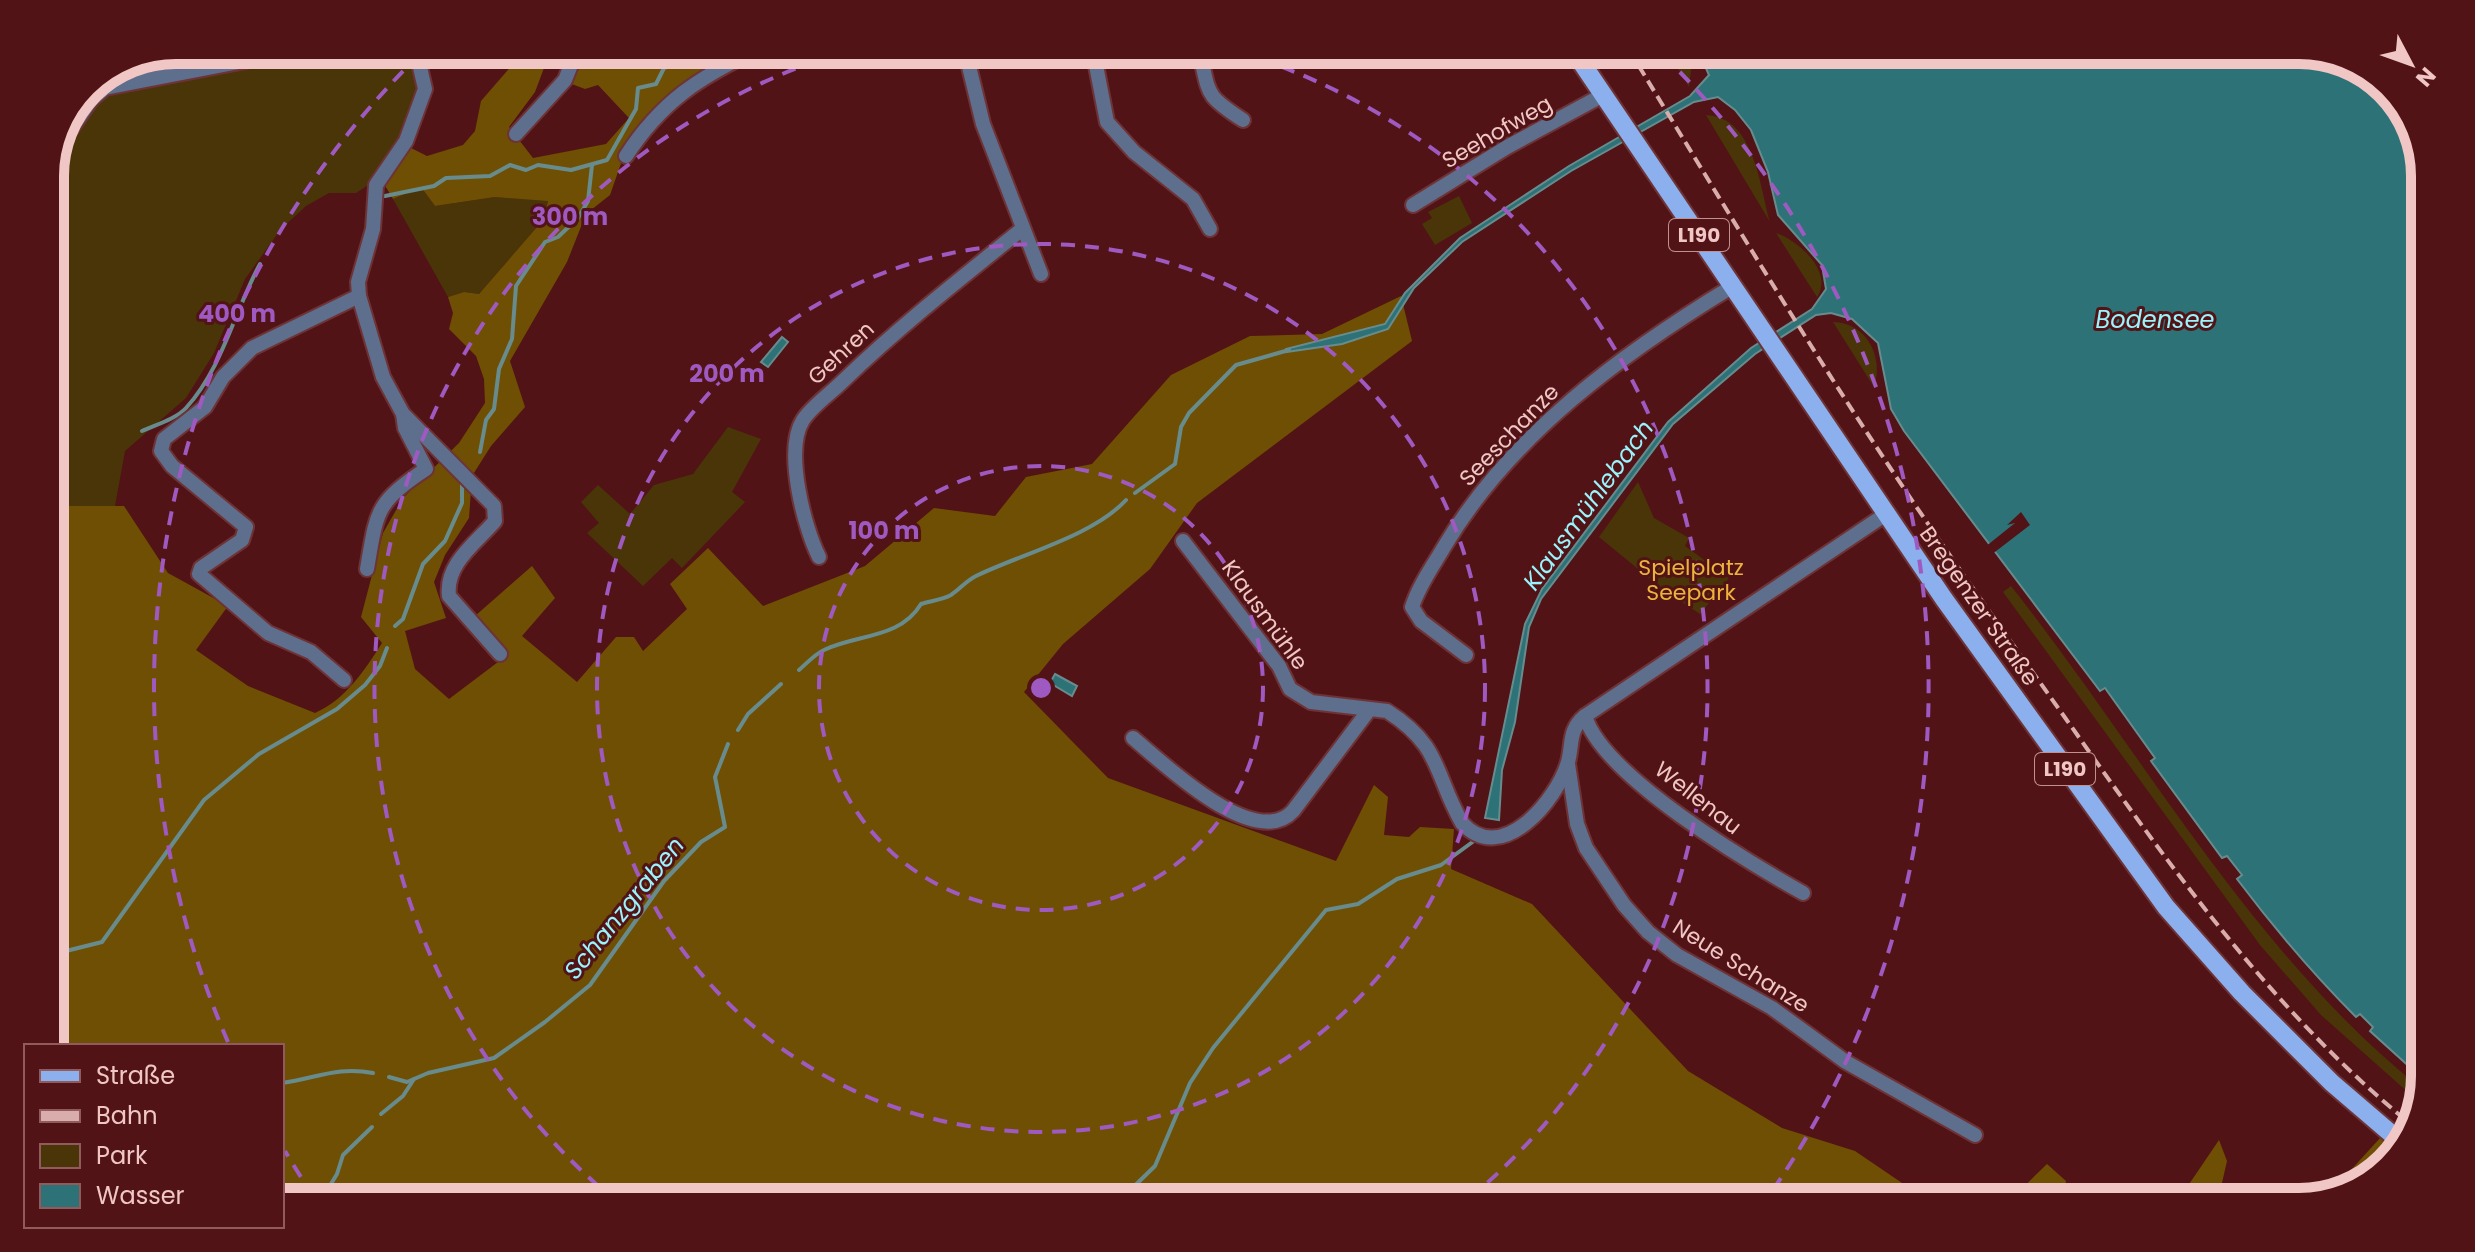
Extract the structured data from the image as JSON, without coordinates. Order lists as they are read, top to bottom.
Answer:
{
  "streets": {
    "main road": ["L190", "Bregenzer Straße"],
    "street": [
      "Seehofweg",
      "Gehren",
      "Seeschanze",
      "Klausmühle",
      "Wellenau",
      "Neue Schanze"
    ]
  },
  "crossings": [
    ["Seehofweg", "Bregenzer Straße"],
    ["Seeschanze", "Bregenzer Straße"],
    ["Klausmühle", "Wellenau"],
    ["Klausmühle", "Neue Schanze"]
  ],
  "water": ["Bodensee", "Klausmühlebach", "Schanzgraben"],
  "parks": ["Spielplatz Seepark"],
  "legend": [
    "Straße",
    "Bahn",
    "Park",
    "Wasser"
  ],
  "north": "bottom right",
  "rings": [
    "300 m",
    "400 m",
    "200 m",
    "100 m"
  ]
}
